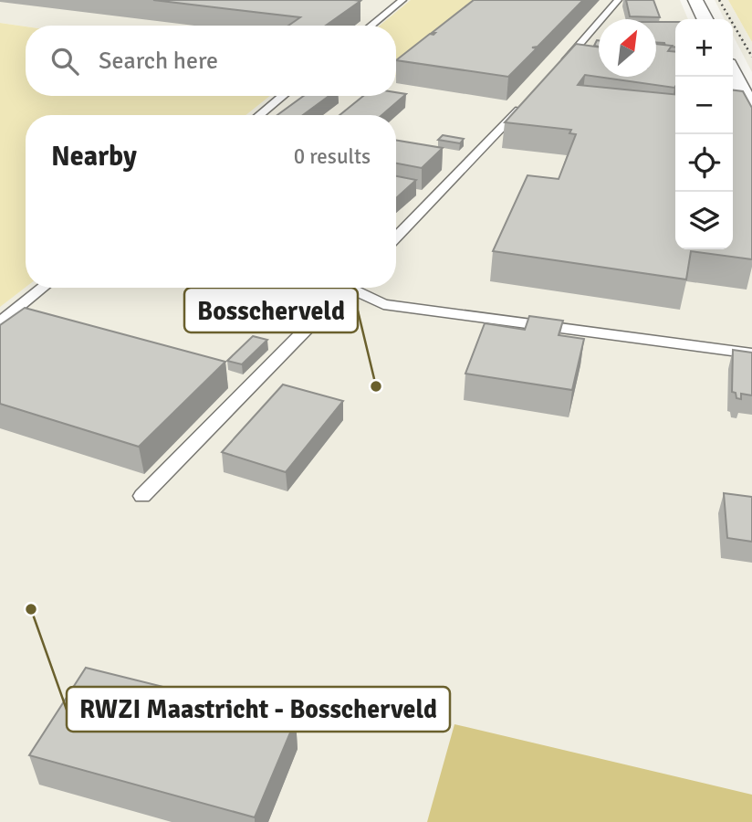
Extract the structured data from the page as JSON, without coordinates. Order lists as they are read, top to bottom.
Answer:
{
  "places": ["Bosscherveld", "RWZI Maastricht - Bosscherveld"],
  "north": "top right",
  "page": {
    "map_buttons": ["+", "−"],
    "search": "Search here",
    "heading": ["Nearby", "0 results"]
  }
}
